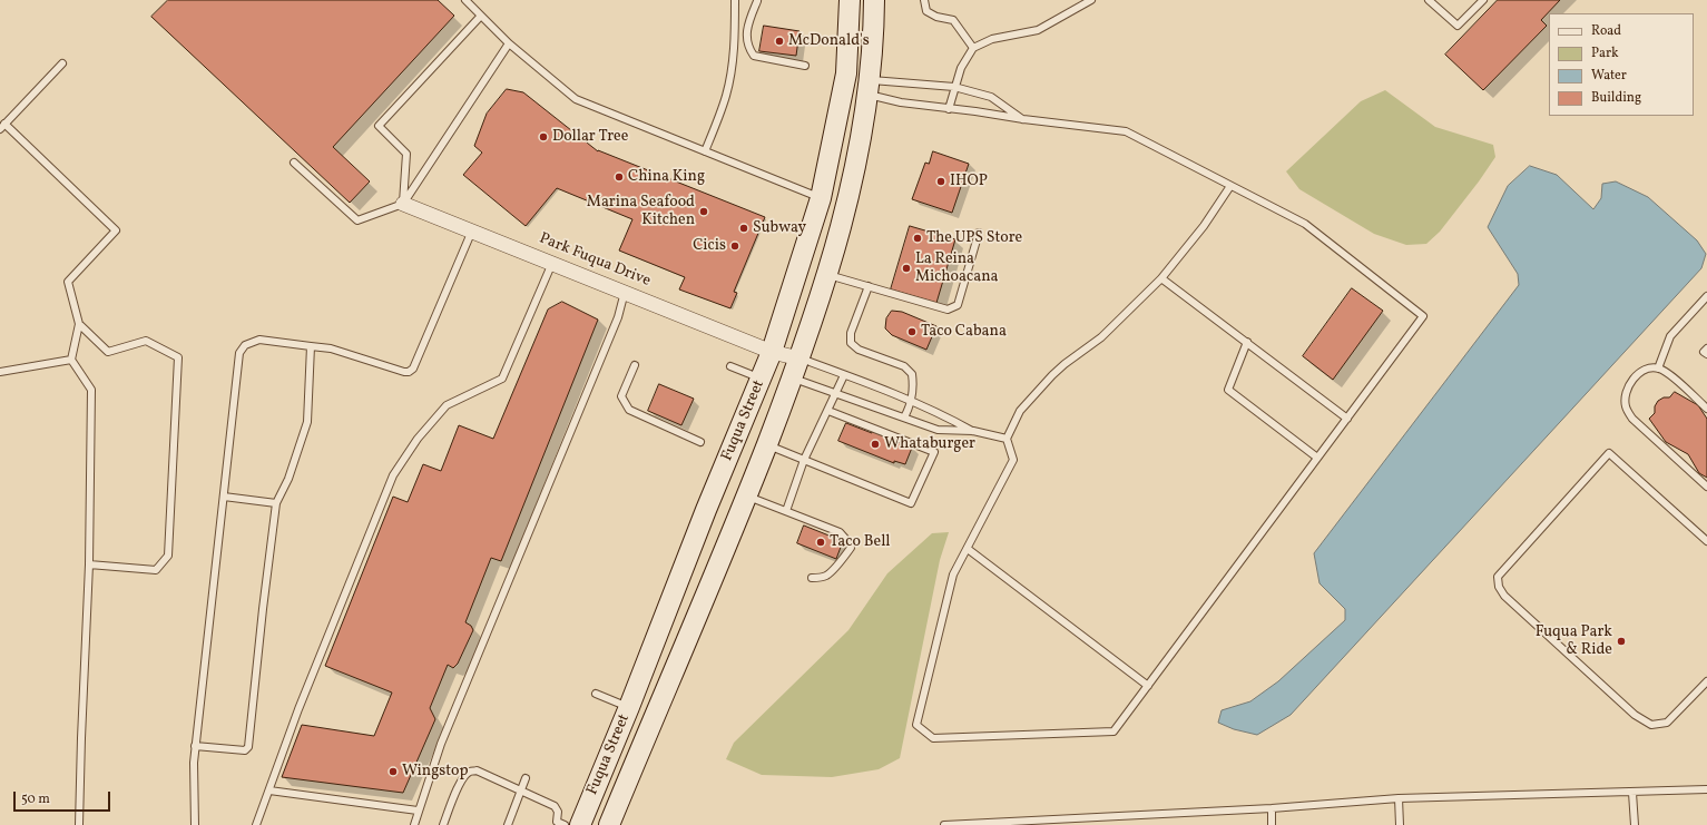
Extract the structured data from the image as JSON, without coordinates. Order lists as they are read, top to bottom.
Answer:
{
  "streets": {
    "main road": ["Fuqua Street"],
    "street": ["Park Fuqua Drive"]
  },
  "crossings": [
    ["Park Fuqua Drive", "Fuqua Street"]
  ],
  "places": [
    "McDonald's",
    "Dollar Tree",
    "China King",
    "IHOP",
    "Marina Seafood Kitchen",
    "Subway",
    "The UPS Store",
    "Cicis",
    "La Reina Michoacana",
    "Taco Cabana",
    "Whataburger",
    "Taco Bell",
    "Fuqua Park & Ride",
    "Wingstop"
  ],
  "legend": [
    "Road",
    "Park",
    "Water",
    "Building"
  ],
  "scale_bar": "50 m"
}
